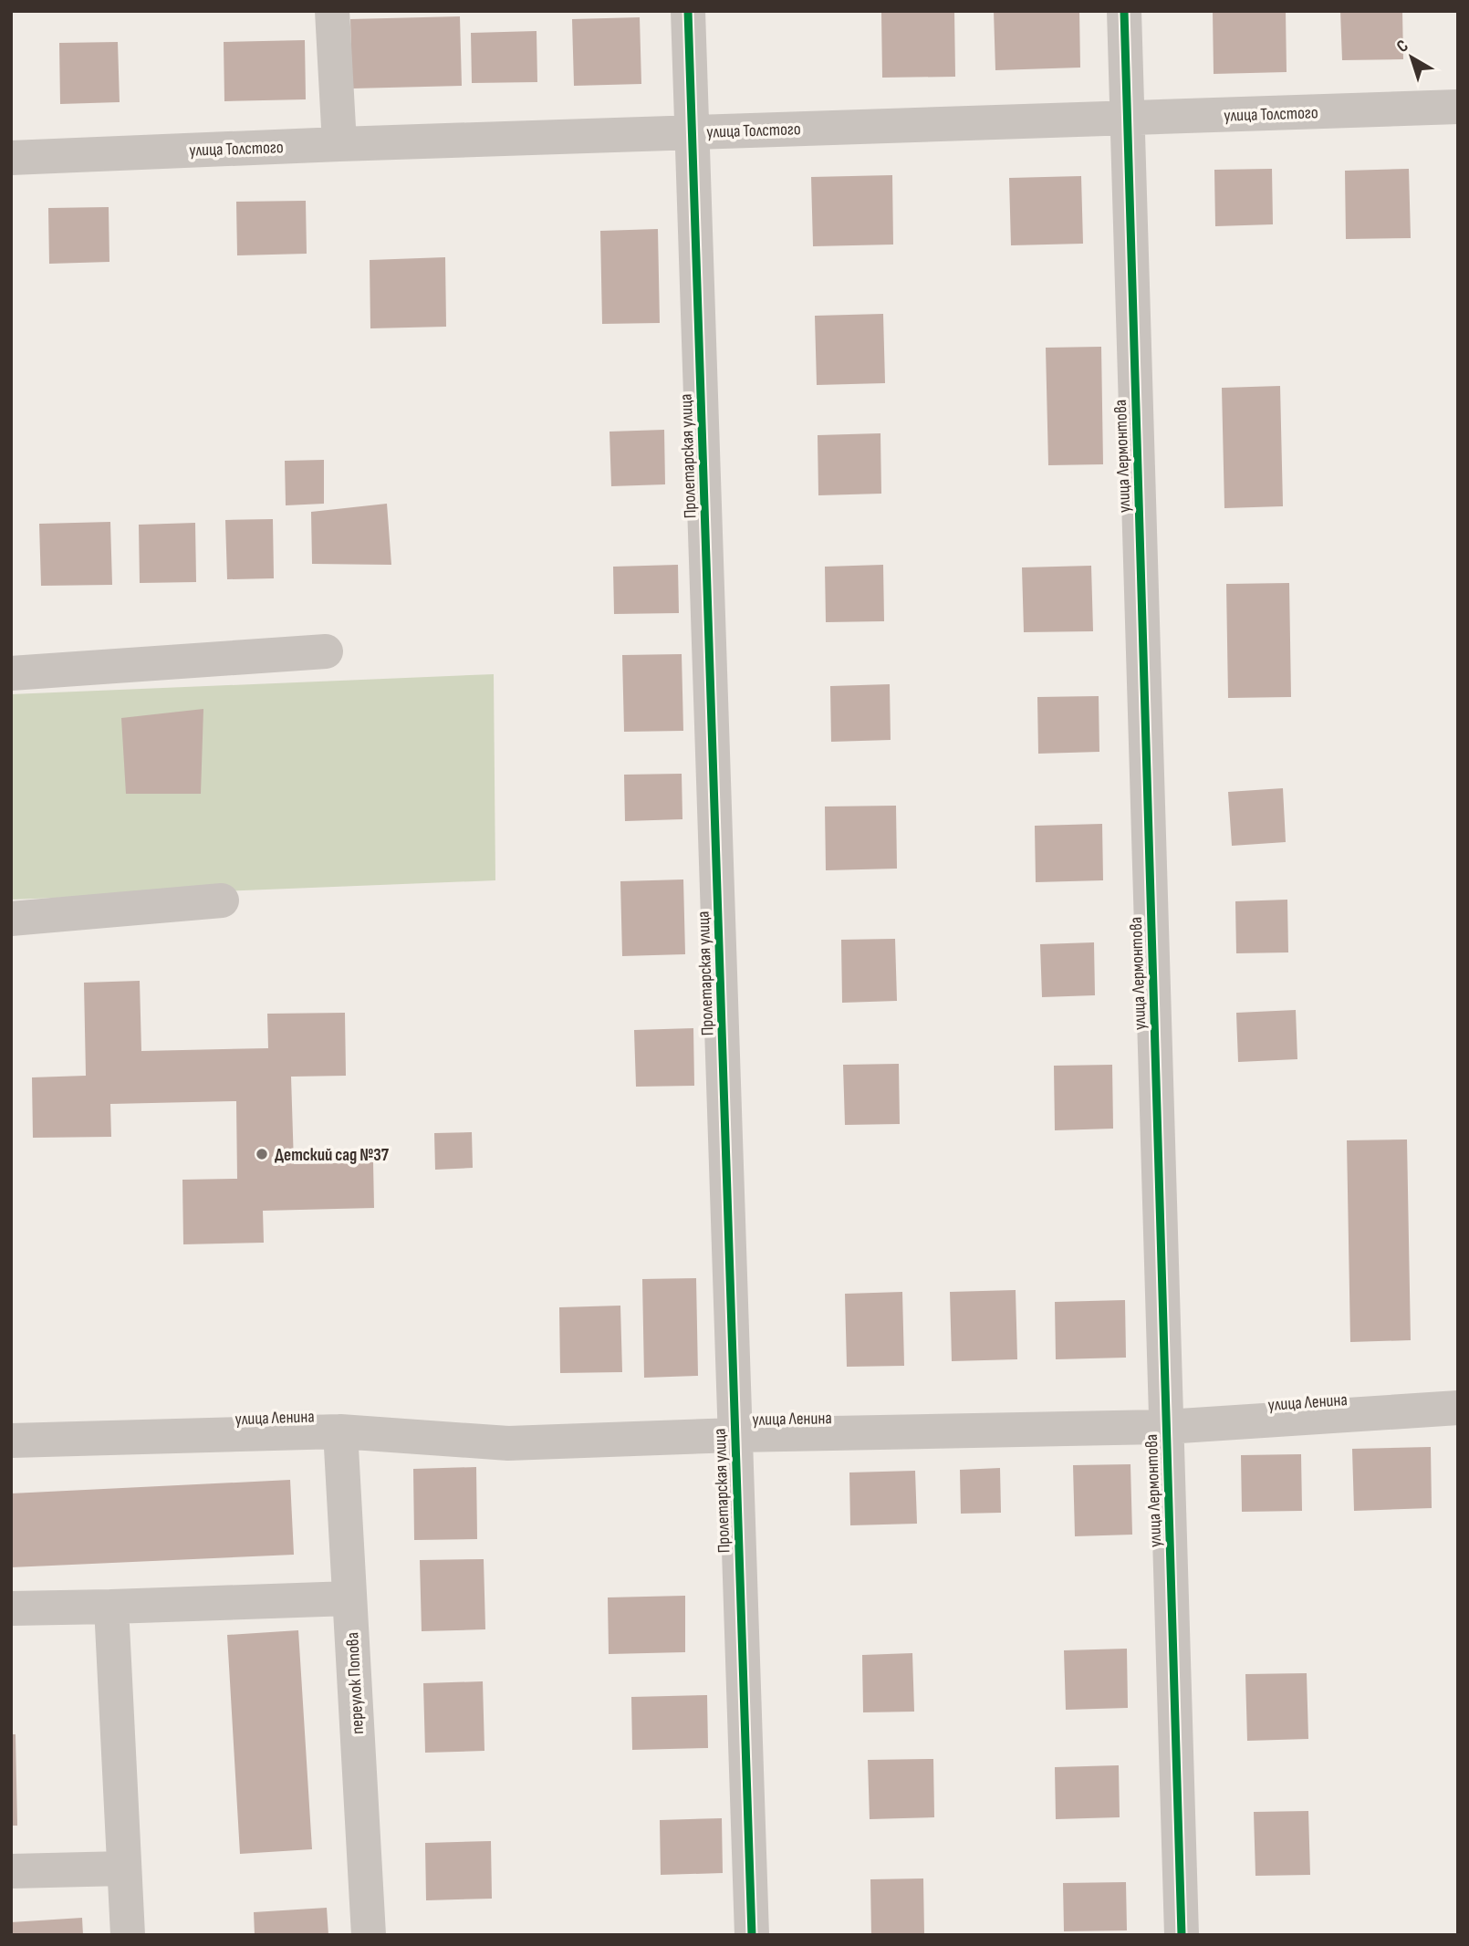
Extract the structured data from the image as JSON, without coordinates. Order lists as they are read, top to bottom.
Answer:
{
  "streets": {
    "street": [
      "улица Толстого",
      "Пролетарская улица",
      "улица Лермонтова",
      "улица Ленина",
      "переулок Попова"
    ]
  },
  "crossings": [
    ["улица Толстого", "Пролетарская улица"],
    ["улица Толстого", "улица Лермонтова"],
    ["Пролетарская улица", "улица Ленина"],
    ["улица Лермонтова", "улица Ленина"],
    ["улица Ленина", "переулок Попова"]
  ],
  "places": ["Детский сад №37"],
  "north": "top left"
}
